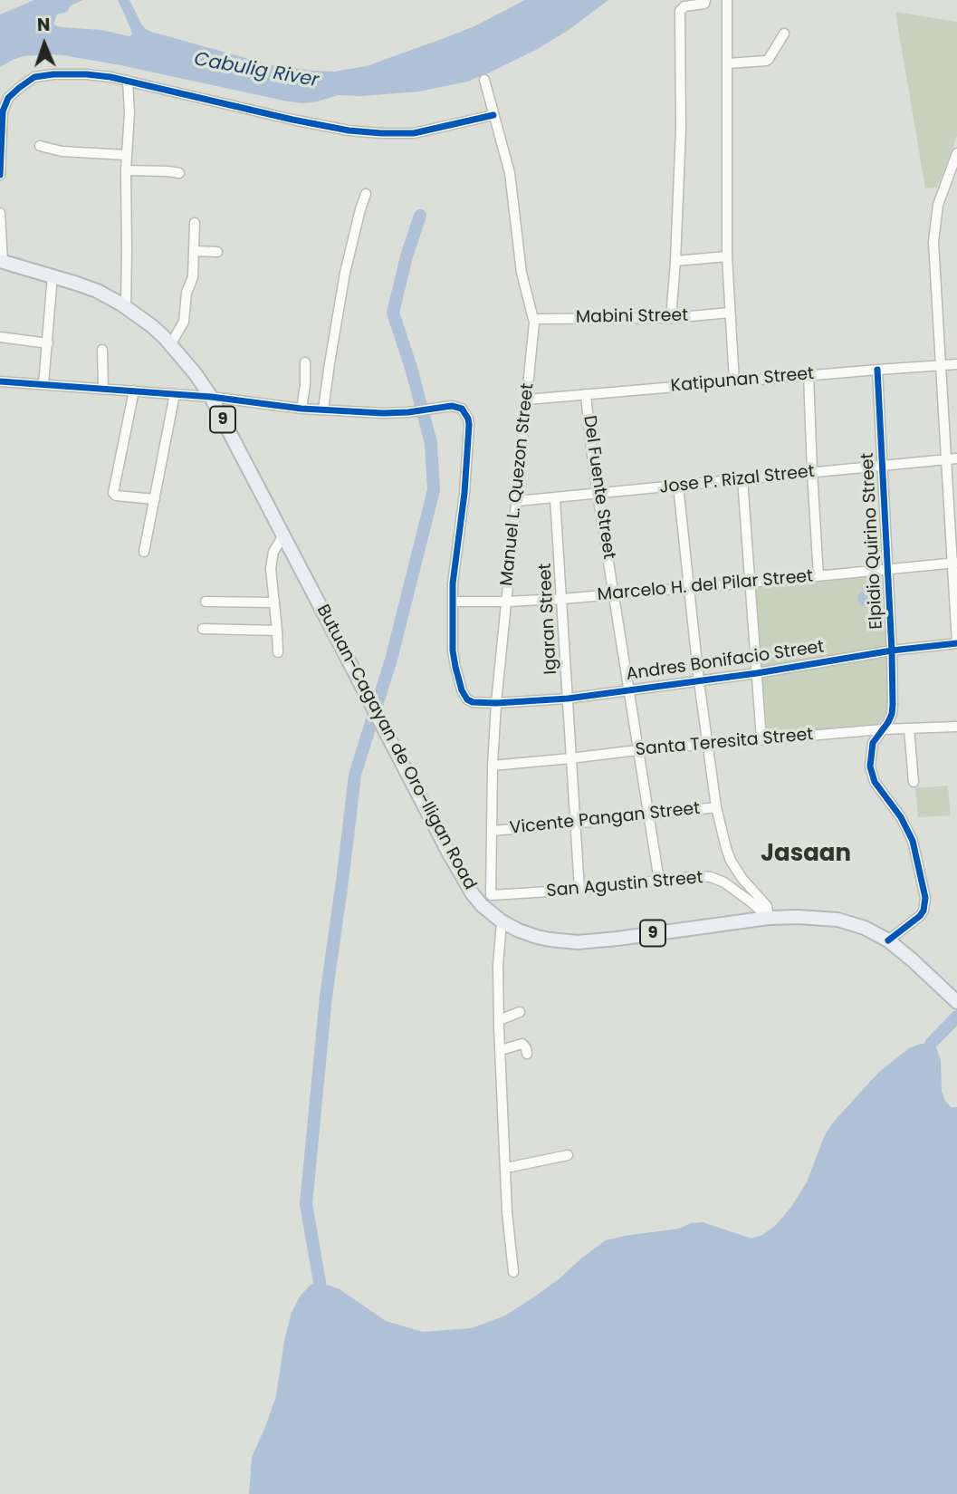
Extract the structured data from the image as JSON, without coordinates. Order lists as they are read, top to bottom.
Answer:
{
  "streets": {
    "highway": ["9", "Butuan-Cagayan de Oro-Iligan Road"],
    "street": [
      "Mabini Street",
      "Katipunan Street",
      "Jose P. Rizal Street",
      "Manuel L. Quezon Street",
      "Del Fuente Street",
      "Elpidio Quirino Street",
      "Marcelo H. del Pilar Street",
      "Igaran Street",
      "Andres Bonifacio Street",
      "Santa Teresita Street",
      "Vicente Pangan Street",
      "San Agustin Street"
    ]
  },
  "crossings": [
    ["Mabini Street", "Manuel L. Quezon Street"],
    ["Katipunan Street", "Manuel L. Quezon Street"],
    ["Katipunan Street", "Del Fuente Street"],
    ["Katipunan Street", "Elpidio Quirino Street"],
    ["Jose P. Rizal Street", "Manuel L. Quezon Street"],
    ["Jose P. Rizal Street", "Del Fuente Street"],
    ["Jose P. Rizal Street", "Elpidio Quirino Street"],
    ["Jose P. Rizal Street", "Igaran Street"],
    ["Manuel L. Quezon Street", "Marcelo H. del Pilar Street"],
    ["Manuel L. Quezon Street", "Andres Bonifacio Street"],
    ["Manuel L. Quezon Street", "Santa Teresita Street"],
    ["Manuel L. Quezon Street", "Butuan-Cagayan de Oro-Iligan Road"],
    ["Manuel L. Quezon Street", "Vicente Pangan Street"],
    ["Manuel L. Quezon Street", "San Agustin Street"],
    ["Del Fuente Street", "Marcelo H. del Pilar Street"],
    ["Del Fuente Street", "Andres Bonifacio Street"],
    ["Del Fuente Street", "Santa Teresita Street"],
    ["Del Fuente Street", "Vicente Pangan Street"],
    ["Del Fuente Street", "San Agustin Street"],
    ["Elpidio Quirino Street", "Marcelo H. del Pilar Street"],
    ["Elpidio Quirino Street", "Andres Bonifacio Street"],
    ["Elpidio Quirino Street", "Santa Teresita Street"],
    ["Elpidio Quirino Street", "Butuan-Cagayan de Oro-Iligan Road"],
    ["Marcelo H. del Pilar Street", "Igaran Street"],
    ["Marcelo H. del Pilar Street", "Andres Bonifacio Street"],
    ["Igaran Street", "Andres Bonifacio Street"],
    ["Igaran Street", "Santa Teresita Street"],
    ["Igaran Street", "Vicente Pangan Street"],
    ["Igaran Street", "San Agustin Street"],
    ["Butuan-Cagayan de Oro-Iligan Road", "San Agustin Street"]
  ],
  "districts": ["Jasaan"],
  "water": ["Cabulig River"],
  "north": "top"
}
